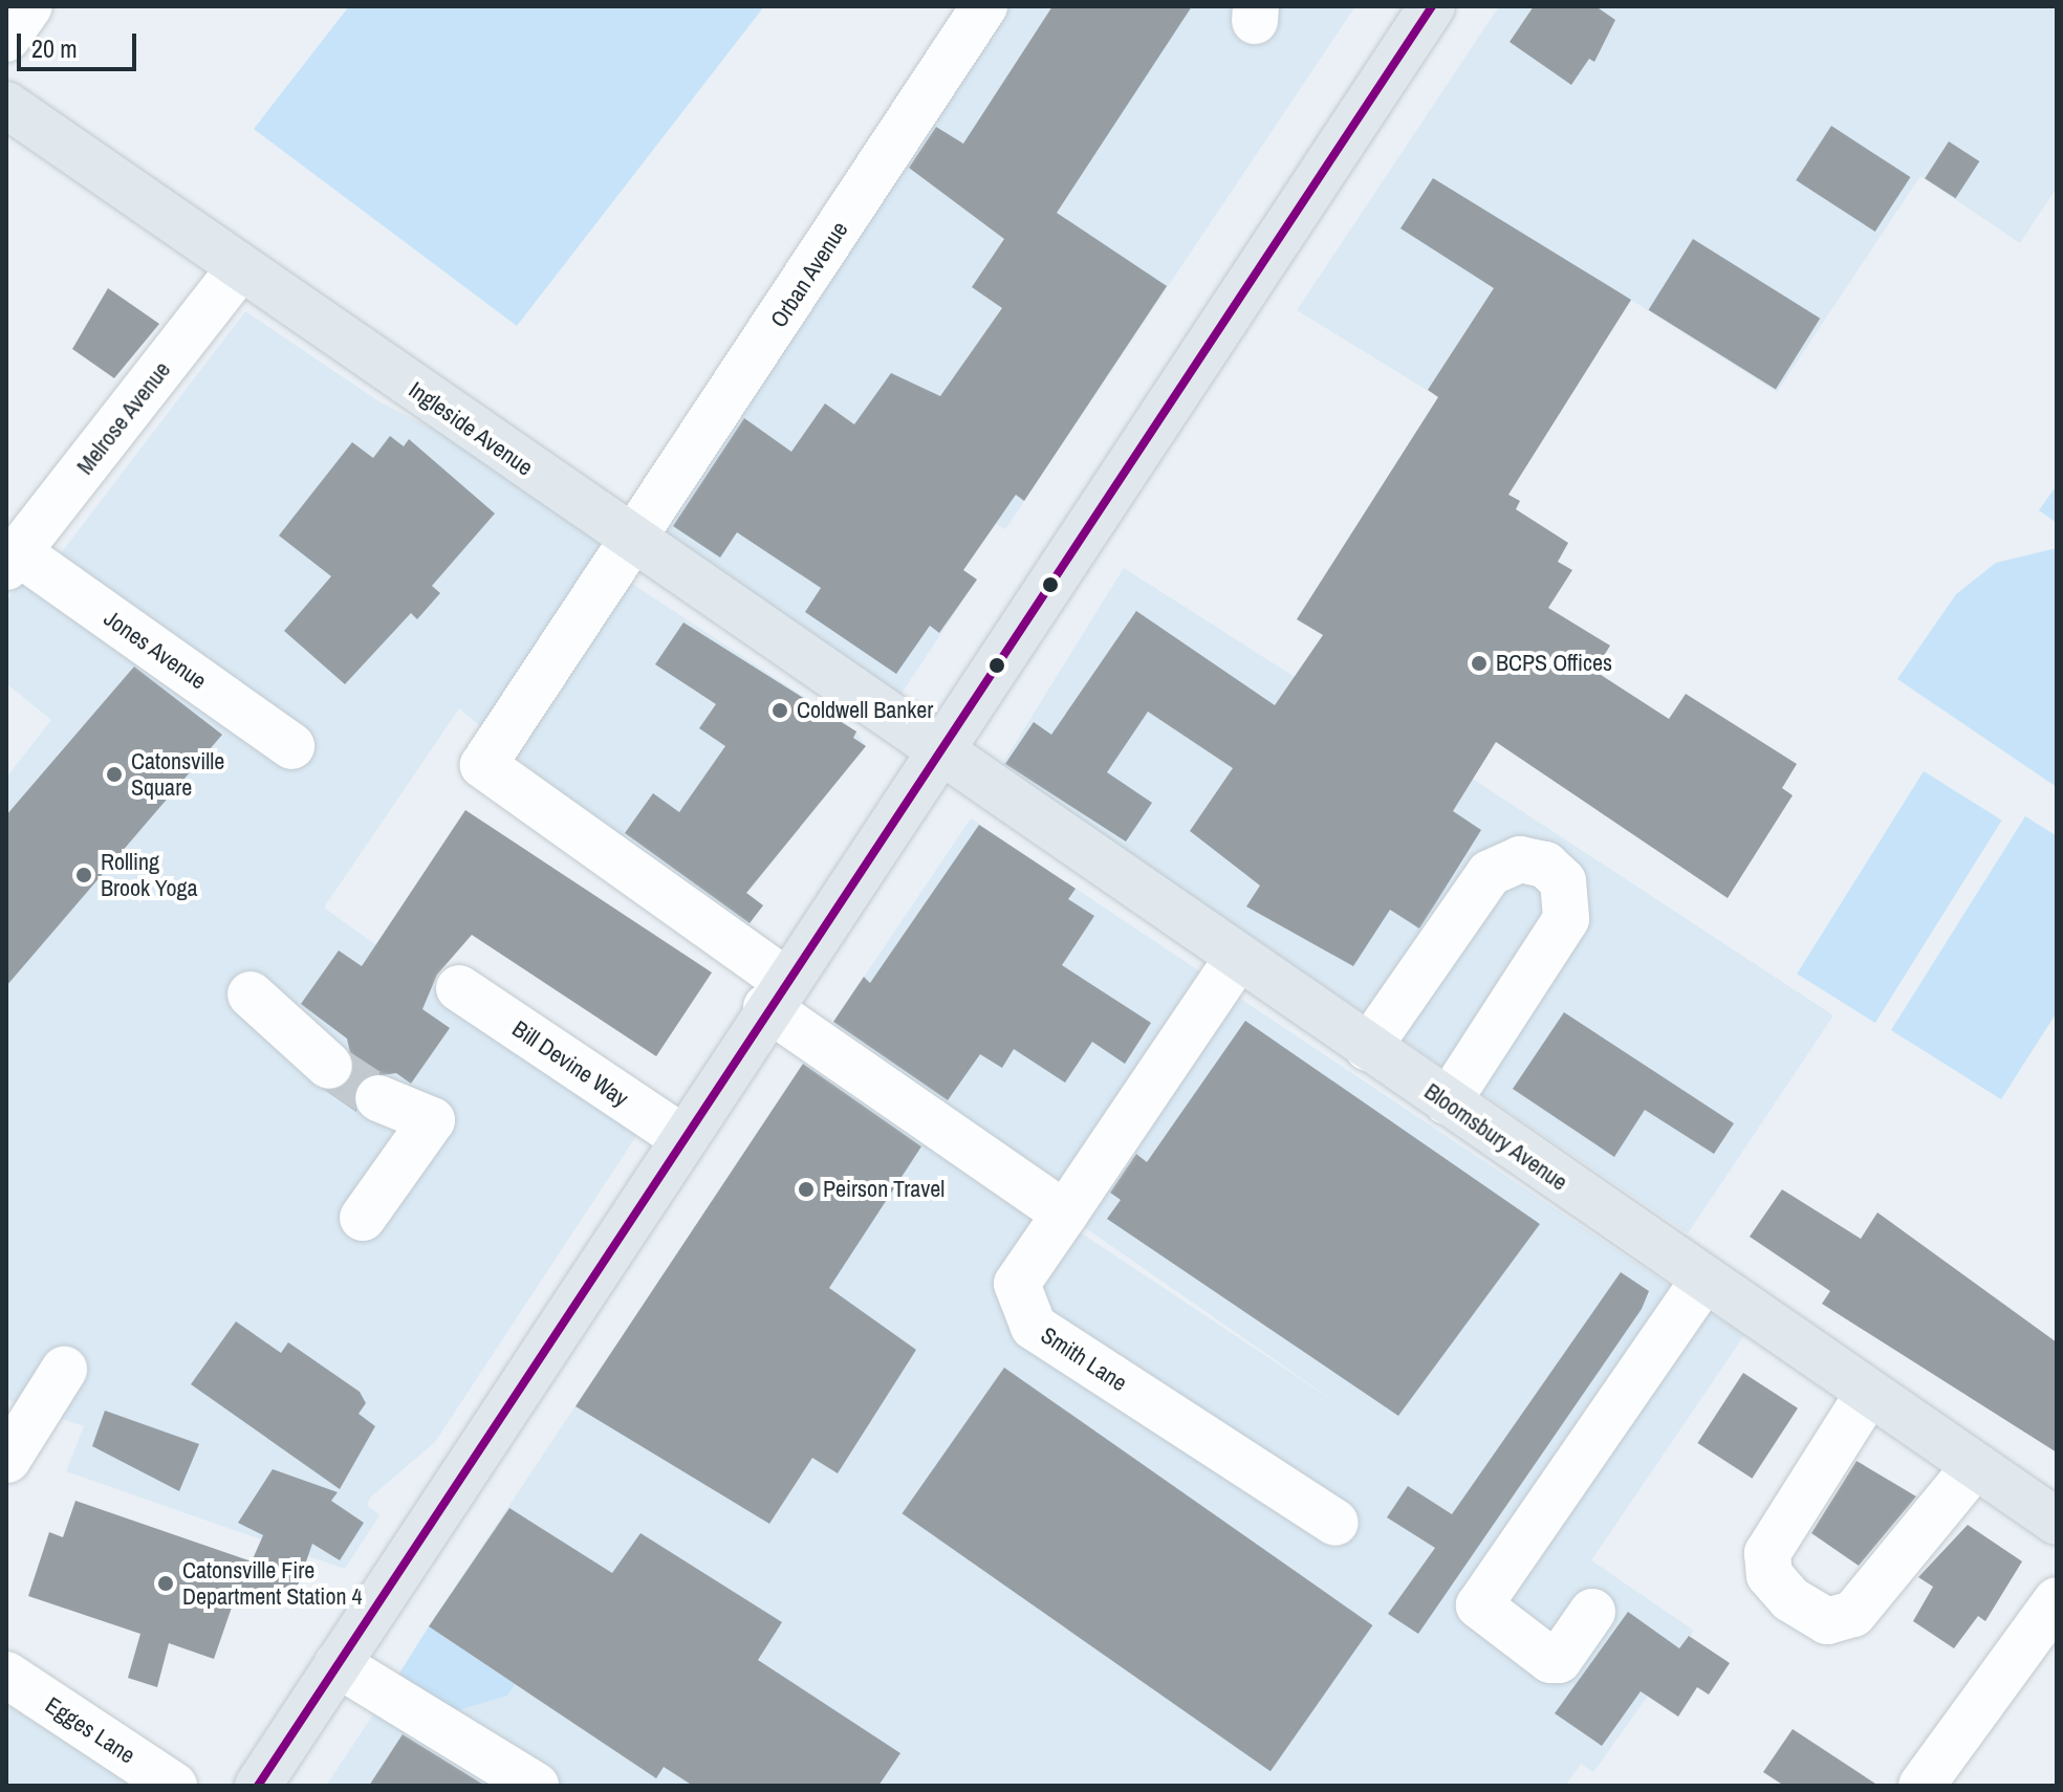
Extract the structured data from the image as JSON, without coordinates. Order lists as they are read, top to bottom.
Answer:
{
  "streets": {
    "main road": ["Ingleside Avenue", "Bloomsbury Avenue"],
    "street": [
      "Orban Avenue",
      "Melrose Avenue",
      "Jones Avenue",
      "Bill Devine Way",
      "Smith Lane",
      "Egges Lane"
    ]
  },
  "crossings": [
    ["Orban Avenue", "Ingleside Avenue"],
    ["Melrose Avenue", "Ingleside Avenue"],
    ["Melrose Avenue", "Jones Avenue"],
    ["Ingleside Avenue", "Bloomsbury Avenue"]
  ],
  "places": [
    "BCPS Offices",
    "Coldwell Banker",
    "Catonsville Square",
    "Rolling Brook Yoga",
    "Peirson Travel",
    "Catonsville Fire Department Station 4"
  ],
  "scale_bar": "20 m"
}
